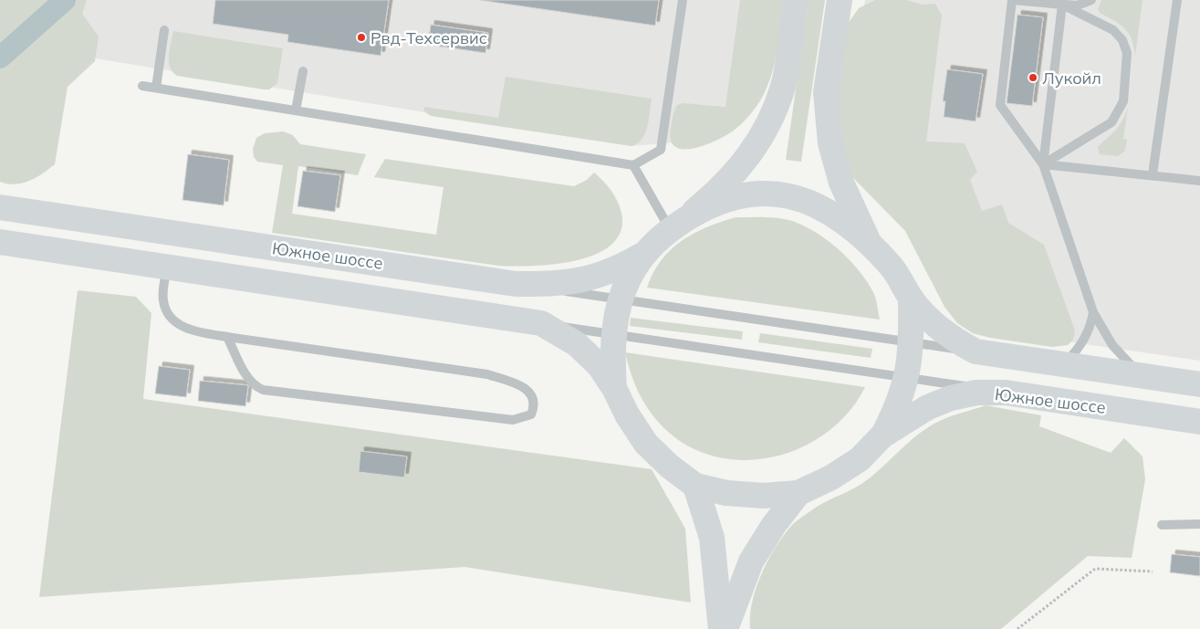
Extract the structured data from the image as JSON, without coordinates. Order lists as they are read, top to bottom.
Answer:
{
  "streets": {
    "main road": ["Южное шоссе"]
  },
  "places": ["Рвд-Техсервис", "Лукойл"]
}
